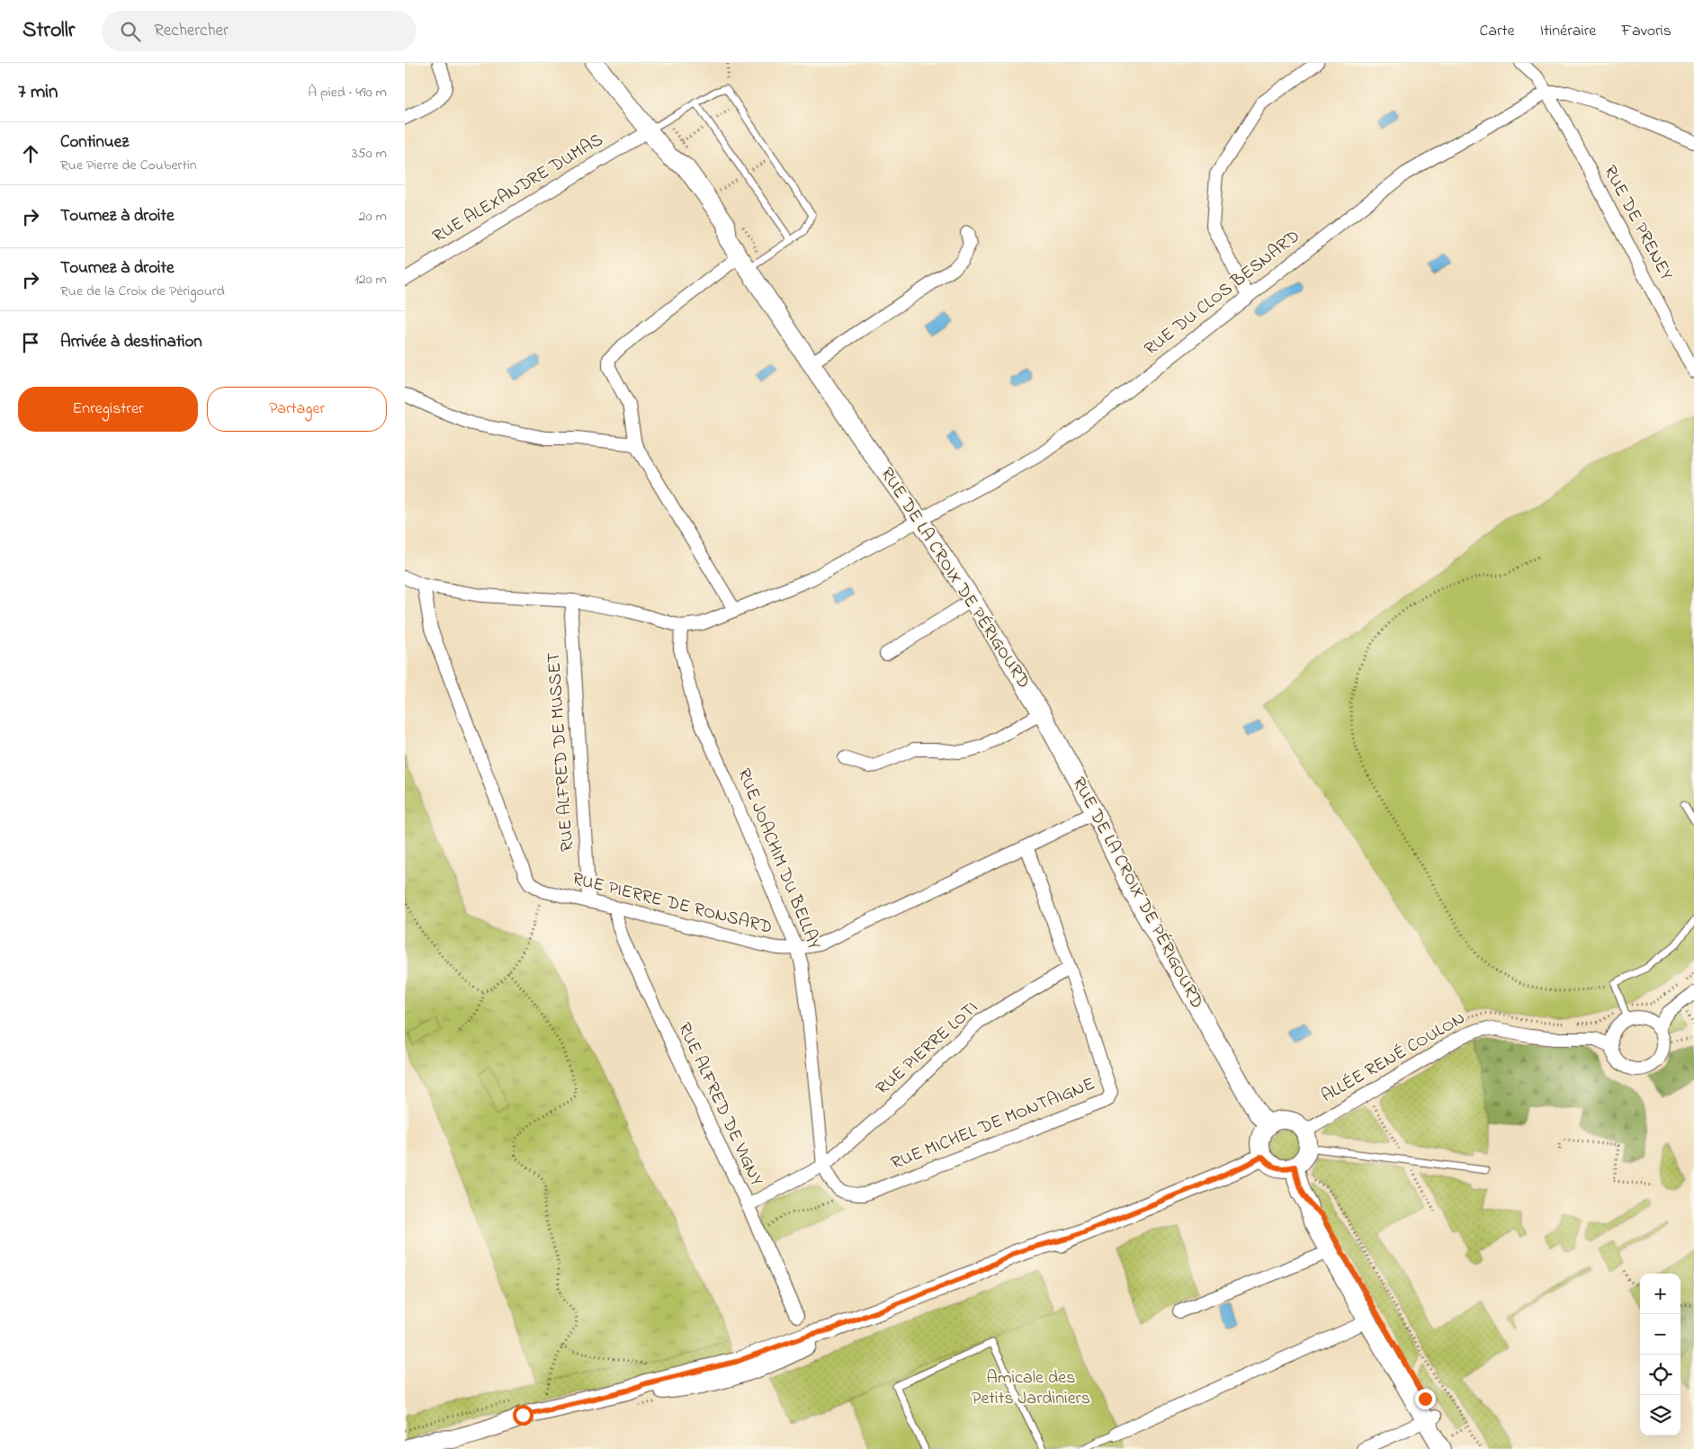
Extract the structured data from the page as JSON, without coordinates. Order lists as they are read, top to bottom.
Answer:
{
  "streets": {
    "street": [
      "RUE ALEXANDRE DUMAS",
      "RUE DE PRENEY",
      "RUE DU CLOS BESNARD",
      "RUE DE LA CROIX DE PÉRIGOURD",
      "RUE ALFRED DE MUSSET",
      "RUE JOACHIM DU BELLAY",
      "RUE PIERRE DE RONSARD",
      "RUE PIERRE LOTI",
      "ALLÉE RENÉ COULON",
      "RUE ALFRED DE VIGNY",
      "RUE MICHEL DE MONTAIGNE"
    ]
  },
  "crossings": [
    ["RUE ALEXANDRE DUMAS", "RUE DE LA CROIX DE PÉRIGOURD"],
    ["RUE DE PRENEY", "RUE DU CLOS BESNARD"],
    ["RUE DU CLOS BESNARD", "RUE DE LA CROIX DE PÉRIGOURD"],
    ["RUE DU CLOS BESNARD", "RUE JOACHIM DU BELLAY"],
    ["RUE DE LA CROIX DE PÉRIGOURD", "RUE PIERRE DE RONSARD"],
    ["RUE DE LA CROIX DE PÉRIGOURD", "ALLÉE RENÉ COULON"],
    ["RUE ALFRED DE MUSSET", "RUE PIERRE DE RONSARD"],
    ["RUE JOACHIM DU BELLAY", "RUE PIERRE DE RONSARD"],
    ["RUE JOACHIM DU BELLAY", "RUE PIERRE LOTI"],
    ["RUE PIERRE DE RONSARD", "RUE ALFRED DE VIGNY"],
    ["RUE PIERRE LOTI", "RUE ALFRED DE VIGNY"],
    ["RUE PIERRE LOTI", "RUE MICHEL DE MONTAIGNE"]
  ],
  "parks": ["Amicale des Petits Jardiniers"],
  "page": {
    "header": "Strollr",
    "search": "Rechercher",
    "nav": ["Carte", "Itinéraire", "Favoris"],
    "heading": ["7 min", "À pied · 490 m"],
    "list": [
      ["Continuez", "Rue Pierre de Coubertin", "350 m"],
      ["Tournez à droite", "20 m"],
      ["Tournez à droite", "Rue de la Croix de Périgourd", "120 m"],
      "Arrivée à destination"
    ],
    "buttons": ["Enregistrer", "Partager"],
    "map_buttons": ["+", "−"]
  }
}
